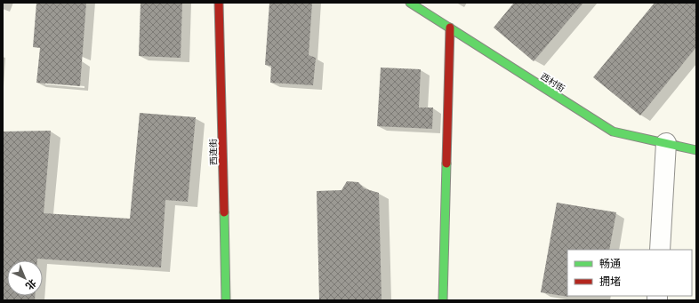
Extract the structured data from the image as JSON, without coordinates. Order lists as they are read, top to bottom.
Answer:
{
  "streets": {
    "street": ["西村街", "西连街"]
  },
  "legend": ["畅通", "拥堵"],
  "north": "bottom right"
}
